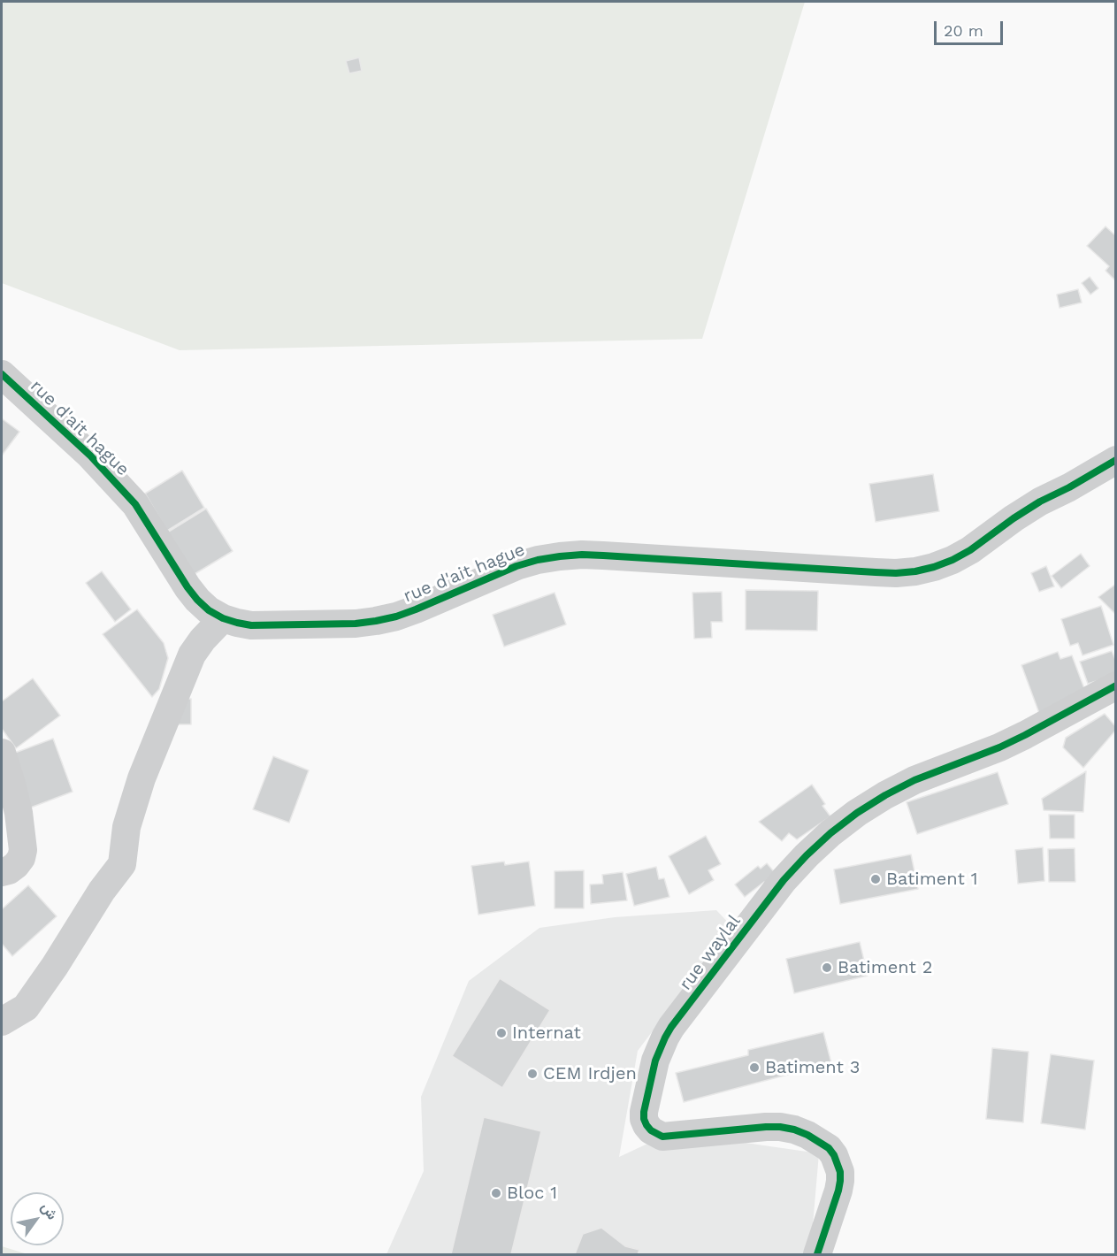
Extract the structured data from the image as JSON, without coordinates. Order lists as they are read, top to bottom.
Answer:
{
  "streets": {
    "street": ["rue d'ait hague", "rue waylal"]
  },
  "places": [
    "Batiment 1",
    "Batiment 2",
    "Internat",
    "Batiment 3",
    "CEM Irdjen",
    "Bloc 1"
  ],
  "scale_bar": "20 m",
  "north": "top right"
}
